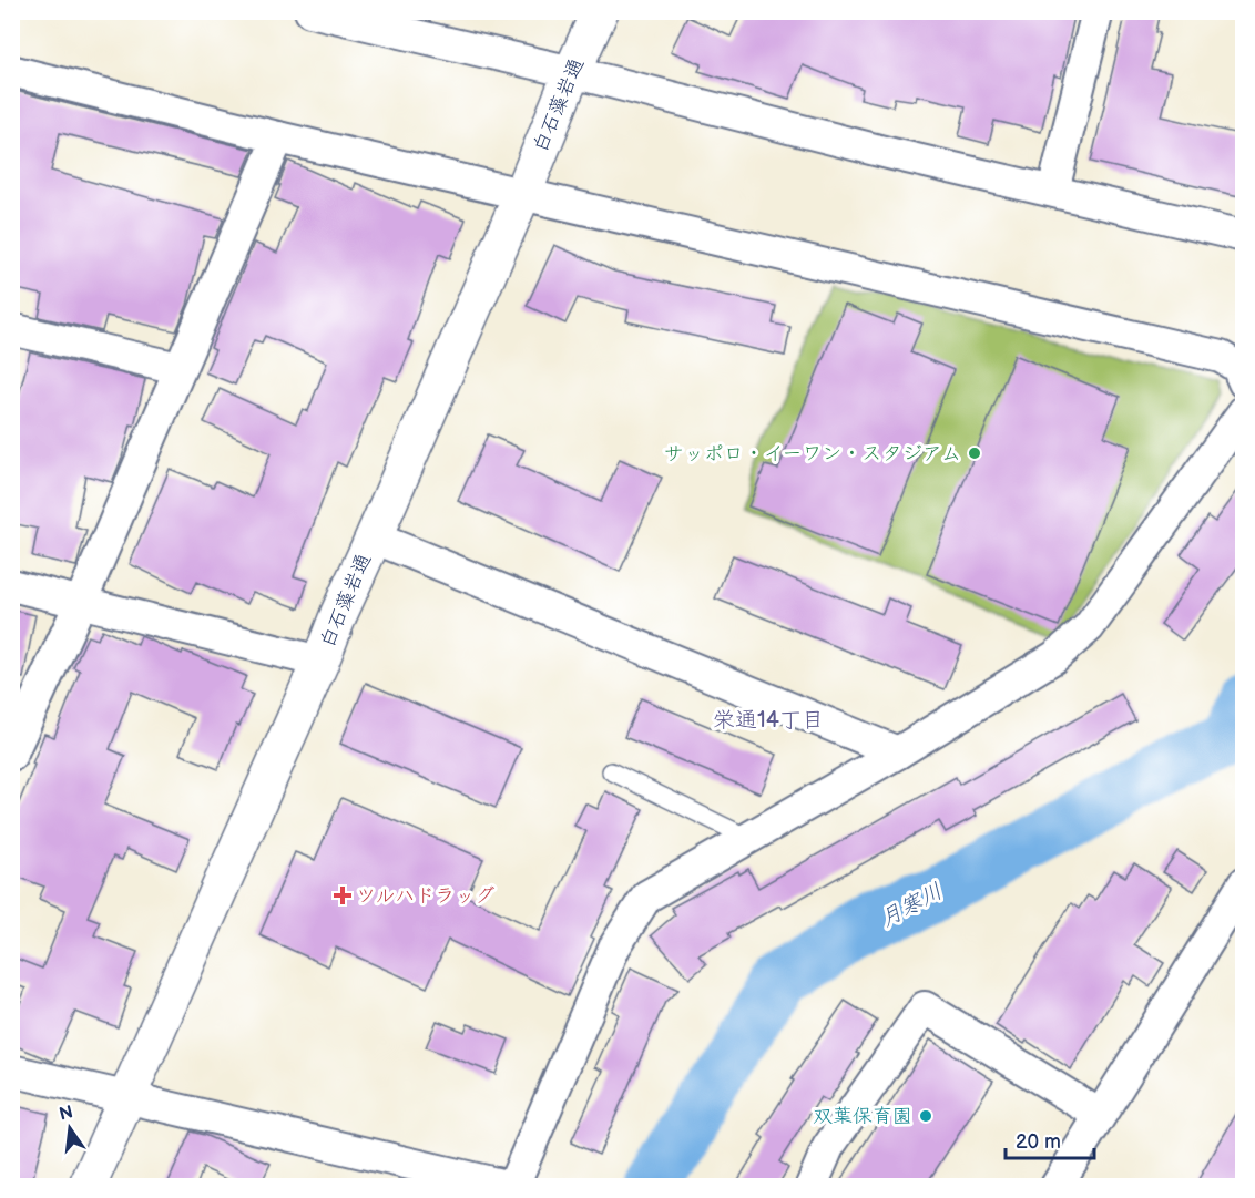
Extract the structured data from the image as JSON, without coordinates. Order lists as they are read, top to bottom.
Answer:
{
  "streets": {
    "main road": ["白石藻岩通"]
  },
  "districts": ["栄通14丁目"],
  "water": ["月寒川"],
  "places": {
    "other": ["サッポロ・イーワン・スタジアム", "双葉保育園"],
    "health": ["ツルハドラッグ"]
  },
  "scale_bar": "20 m",
  "north": "top"
}
